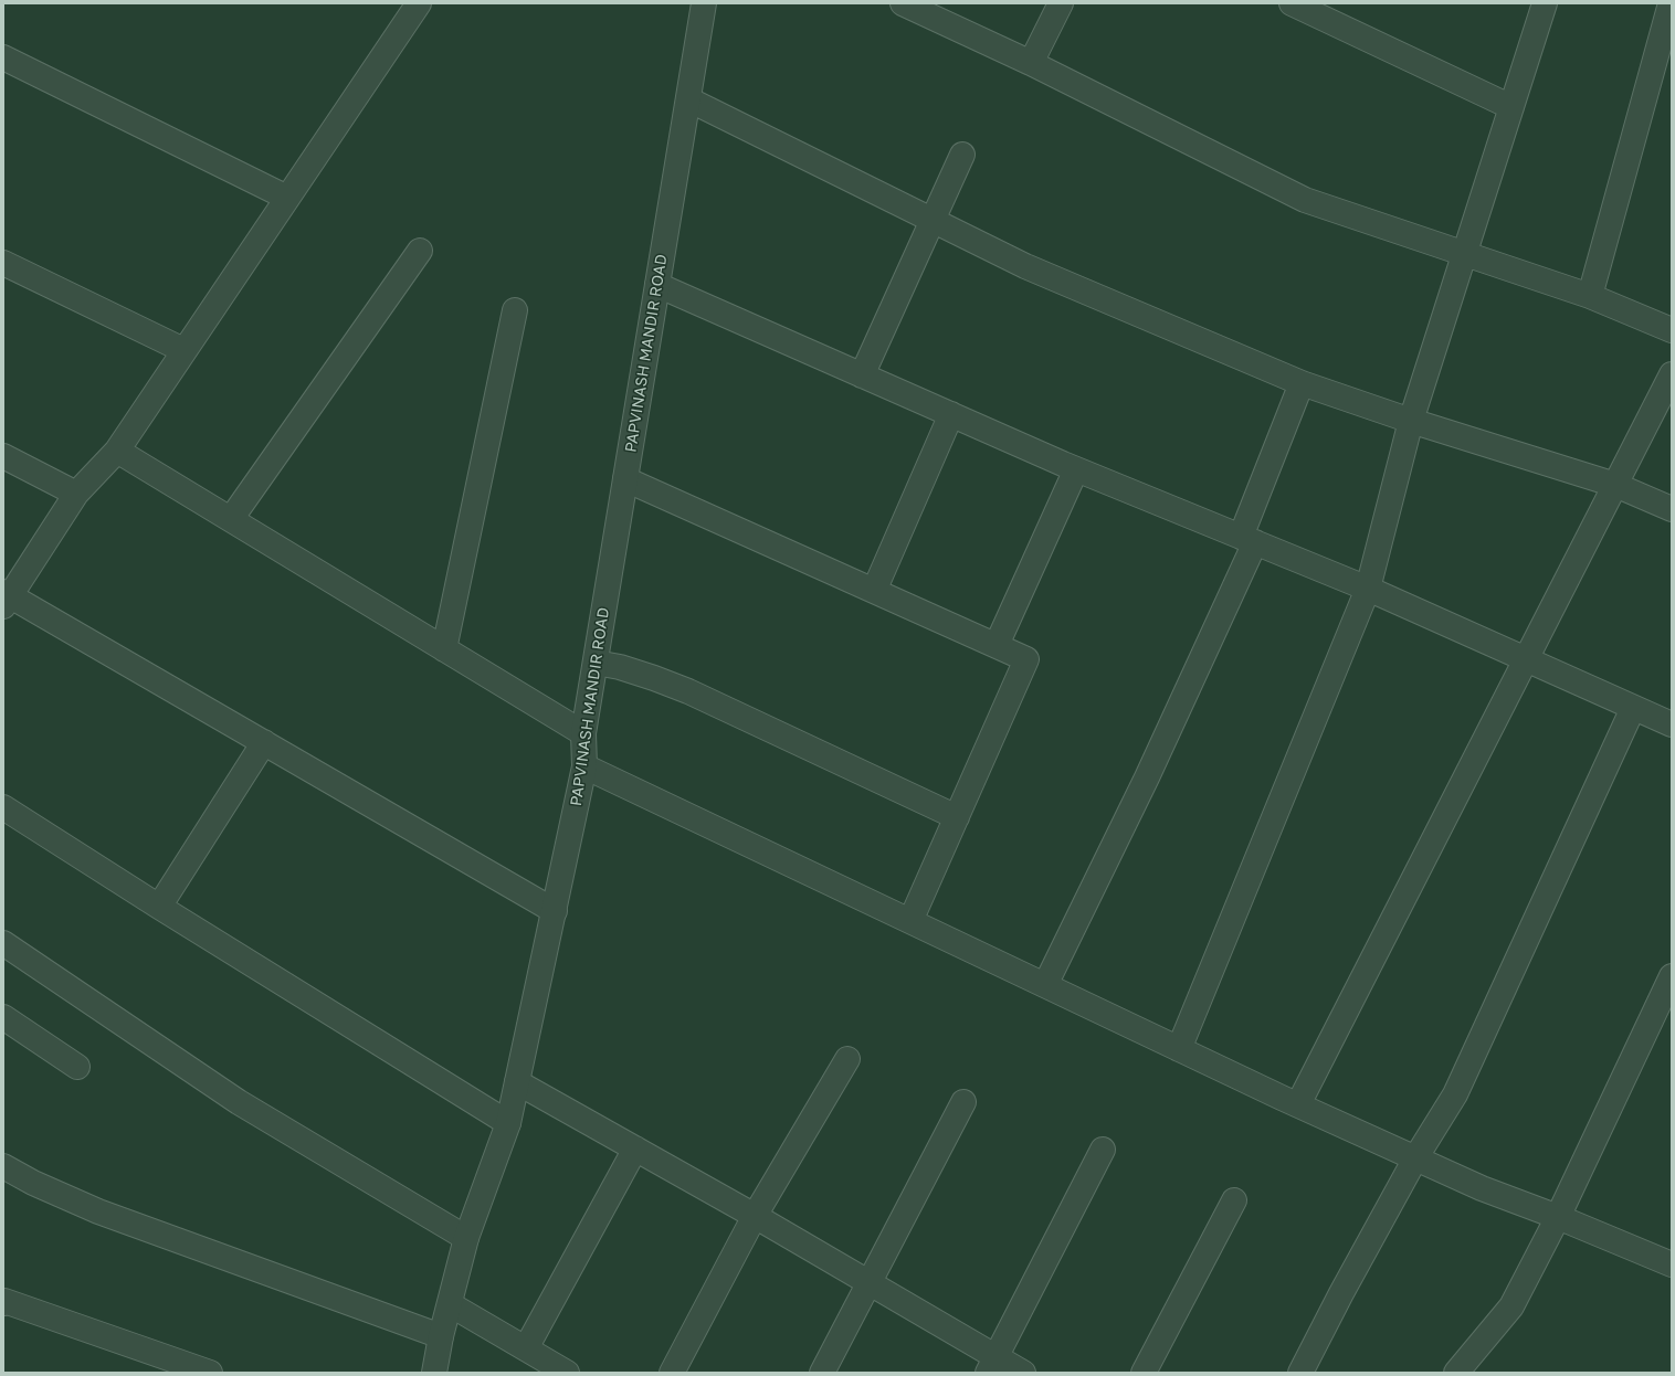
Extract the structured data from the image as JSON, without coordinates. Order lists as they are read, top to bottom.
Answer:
{
  "streets": {
    "street": ["PAPVINASH MANDIR ROAD"]
  }
}
